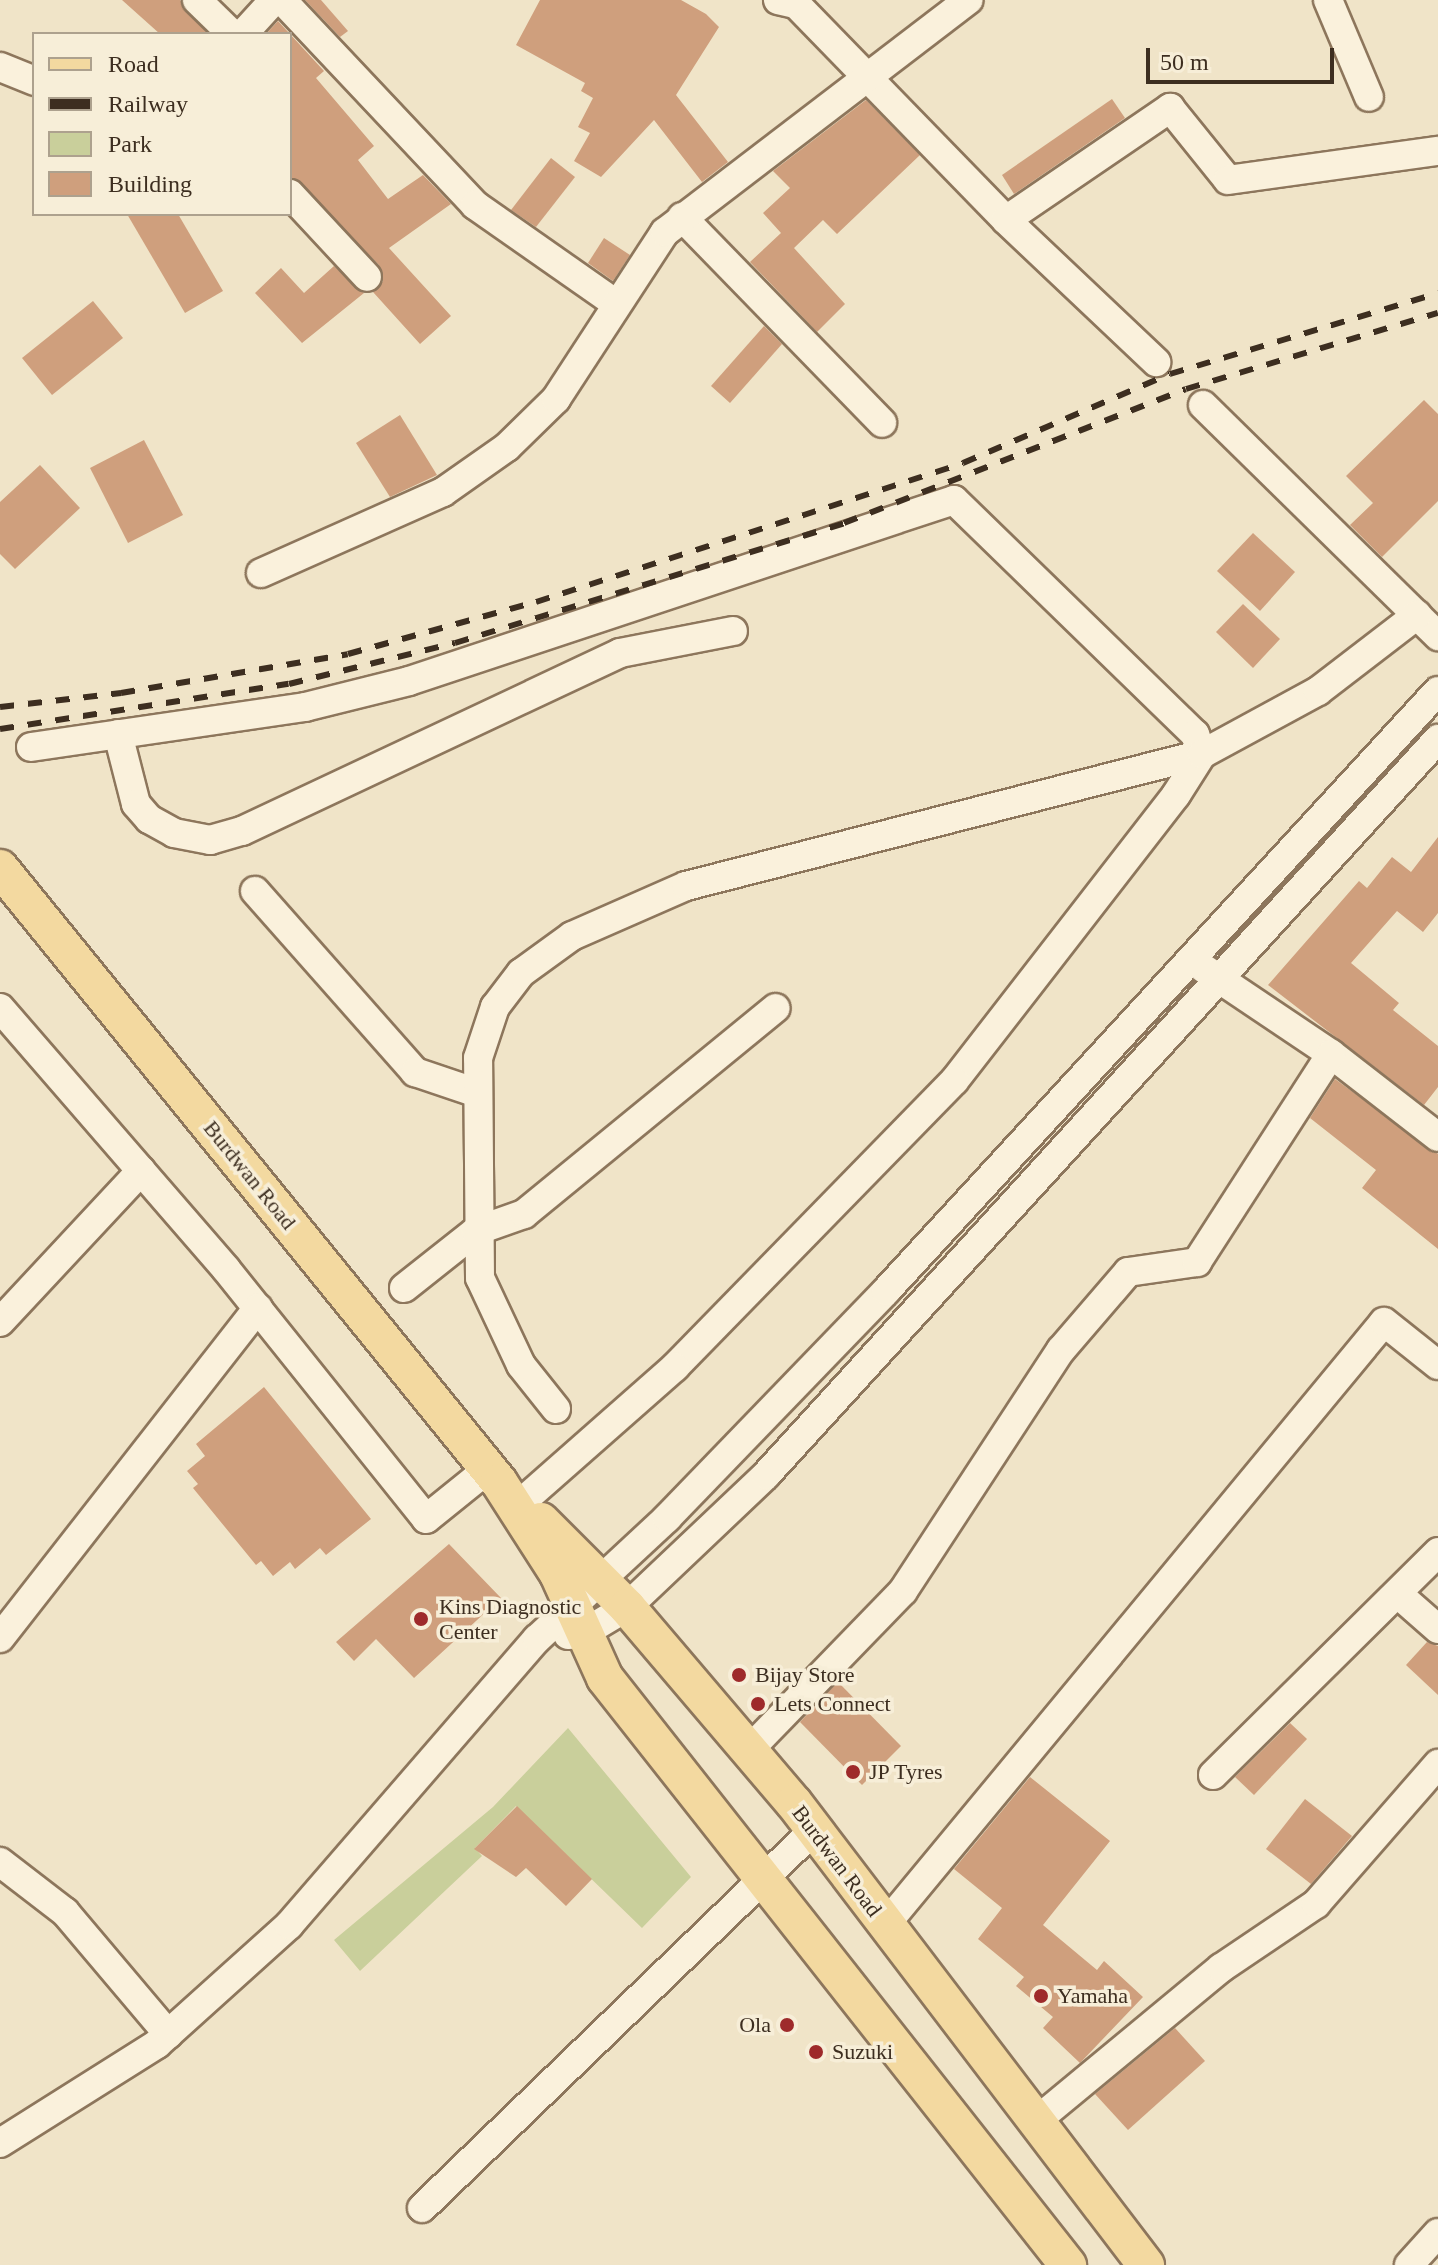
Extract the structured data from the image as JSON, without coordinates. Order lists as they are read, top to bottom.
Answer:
{
  "streets": {
    "main road": ["Burdwan Road"]
  },
  "places": [
    "Kins Diagnostic Center",
    "Bijay Store",
    "Lets Connect",
    "JP Tyres",
    "Yamaha",
    "Ola",
    "Suzuki"
  ],
  "legend": [
    "Road",
    "Railway",
    "Park",
    "Building"
  ],
  "scale_bar": "50 m"
}
